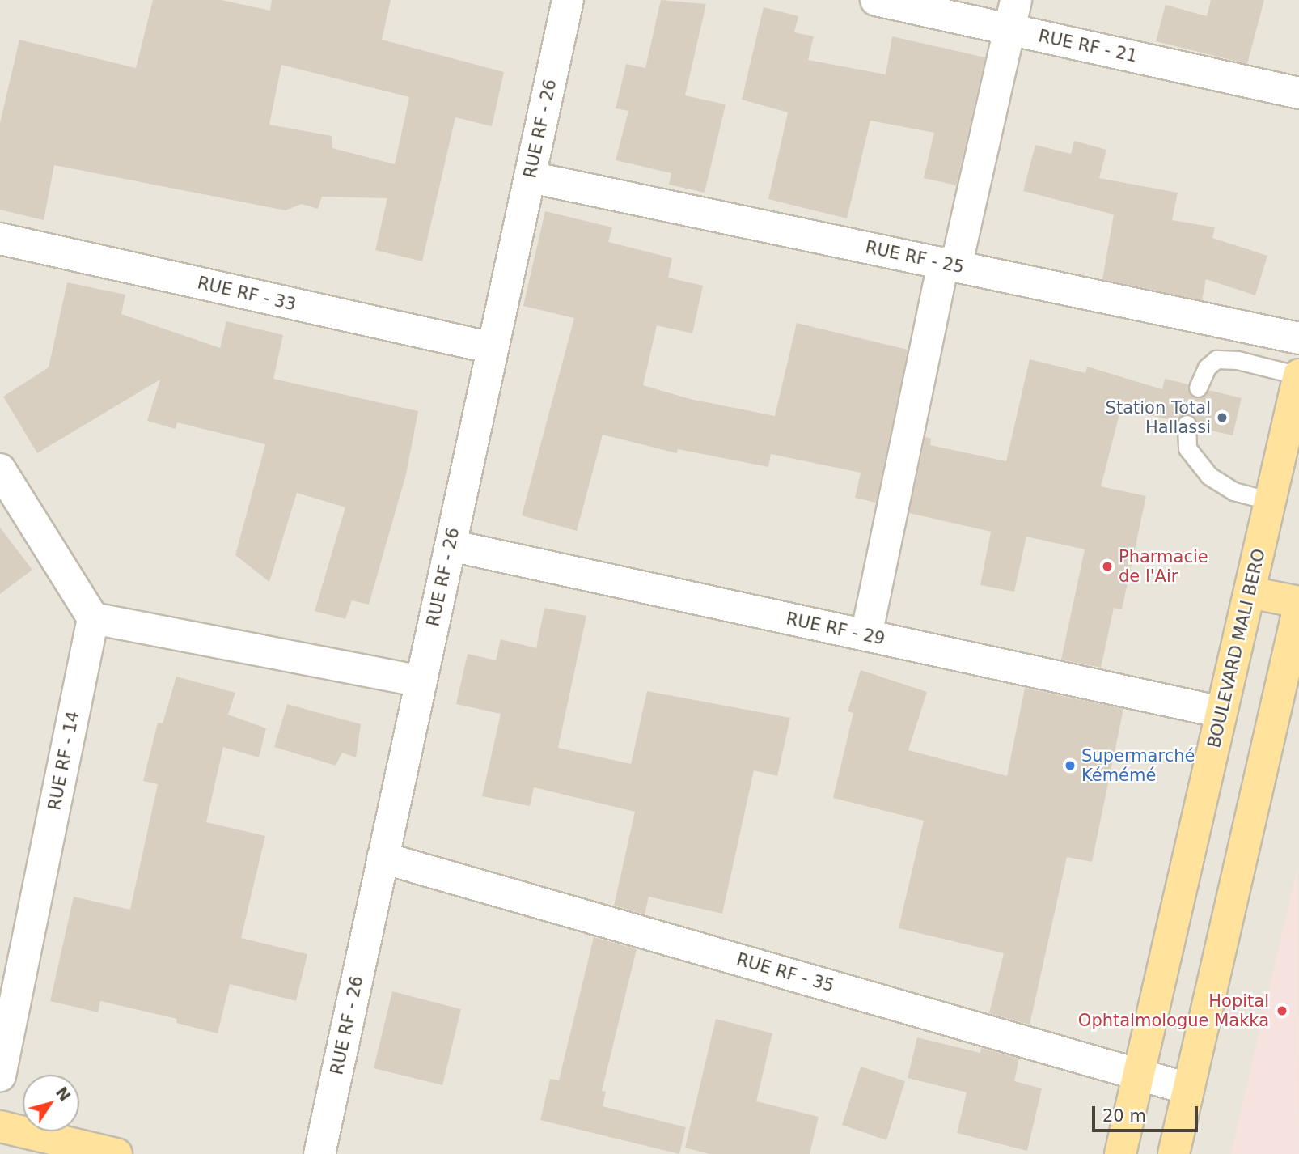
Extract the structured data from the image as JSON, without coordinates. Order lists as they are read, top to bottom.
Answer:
{
  "streets": {
    "main road": ["BOULEVARD MALI BERO"],
    "street": [
      "RUE RF - 21",
      "RUE RF - 26",
      "RUE RF - 25",
      "RUE RF - 33",
      "RUE RF - 29",
      "RUE RF - 14",
      "RUE RF - 35"
    ]
  },
  "crossings": [
    ["RUE RF - 26", "RUE RF - 25"],
    ["RUE RF - 26", "RUE RF - 33"],
    ["RUE RF - 26", "RUE RF - 29"],
    ["RUE RF - 26", "RUE RF - 35"],
    ["RUE RF - 29", "BOULEVARD MALI BERO"],
    ["BOULEVARD MALI BERO", "RUE RF - 35"]
  ],
  "places": [
    "Station Total Hallassi",
    "Pharmacie de l'Air",
    "Supermarché Kémémé",
    "Hopital Ophtalmologue Makka"
  ],
  "scale_bar": "20 m",
  "north": "top right"
}
